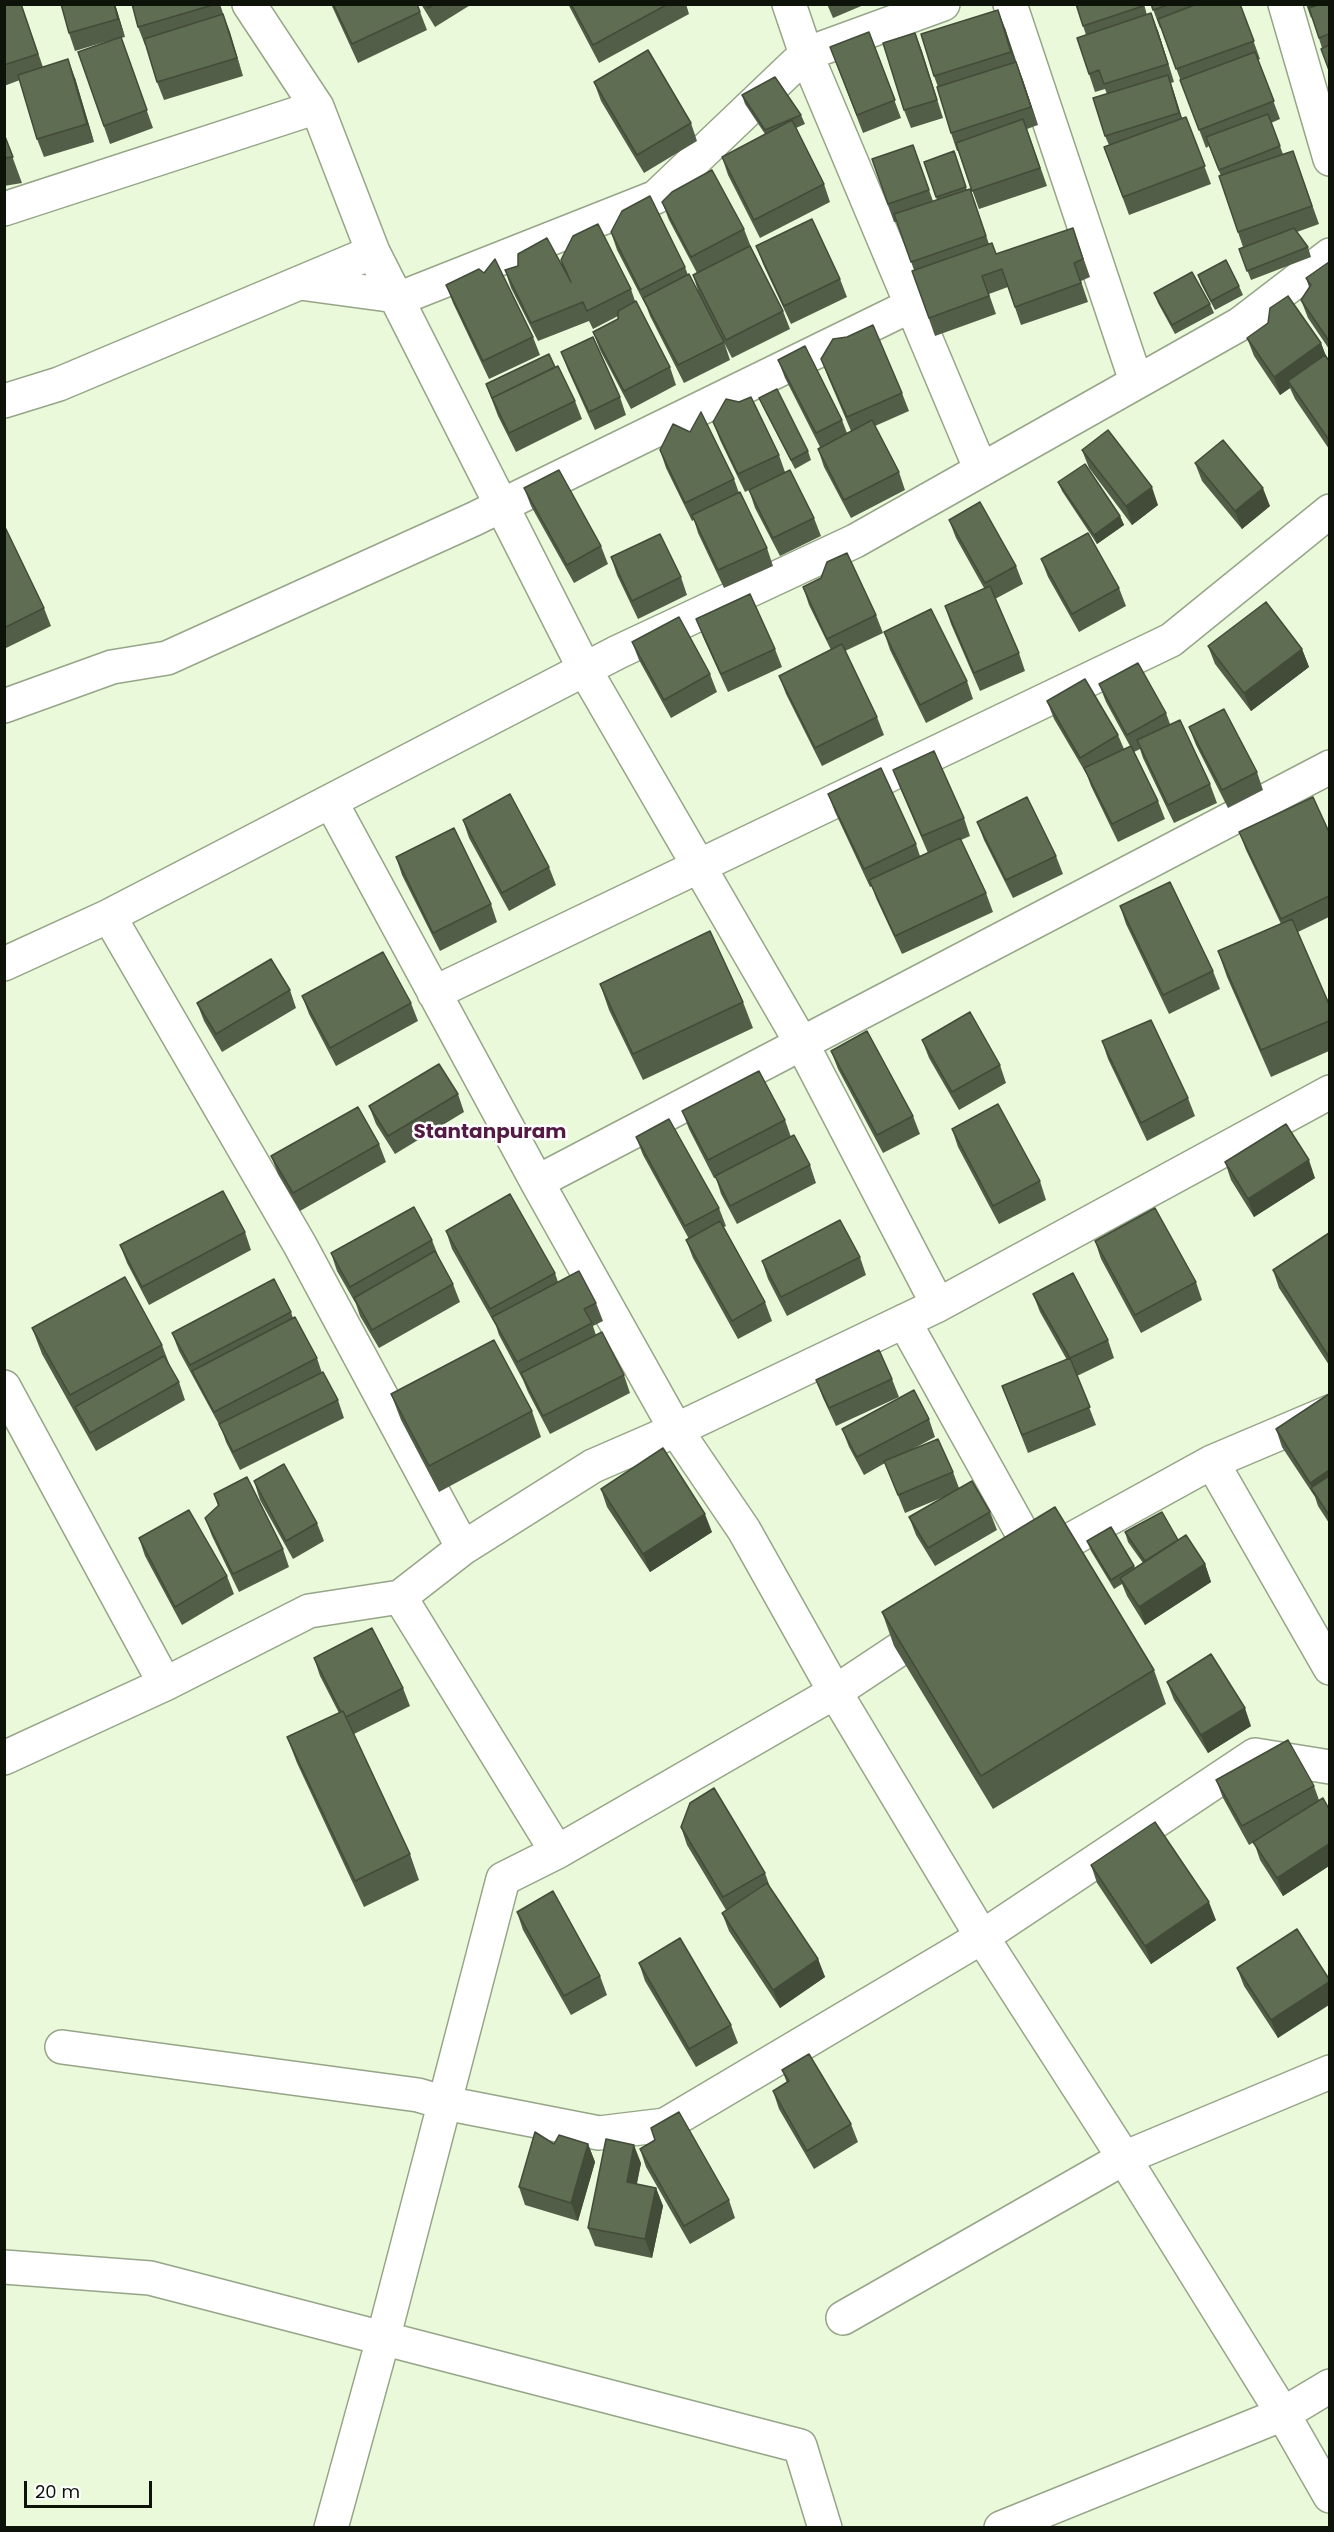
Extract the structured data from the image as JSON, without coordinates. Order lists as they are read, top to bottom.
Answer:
{
  "districts": ["Stantanpuram"],
  "scale_bar": "20 m"
}
